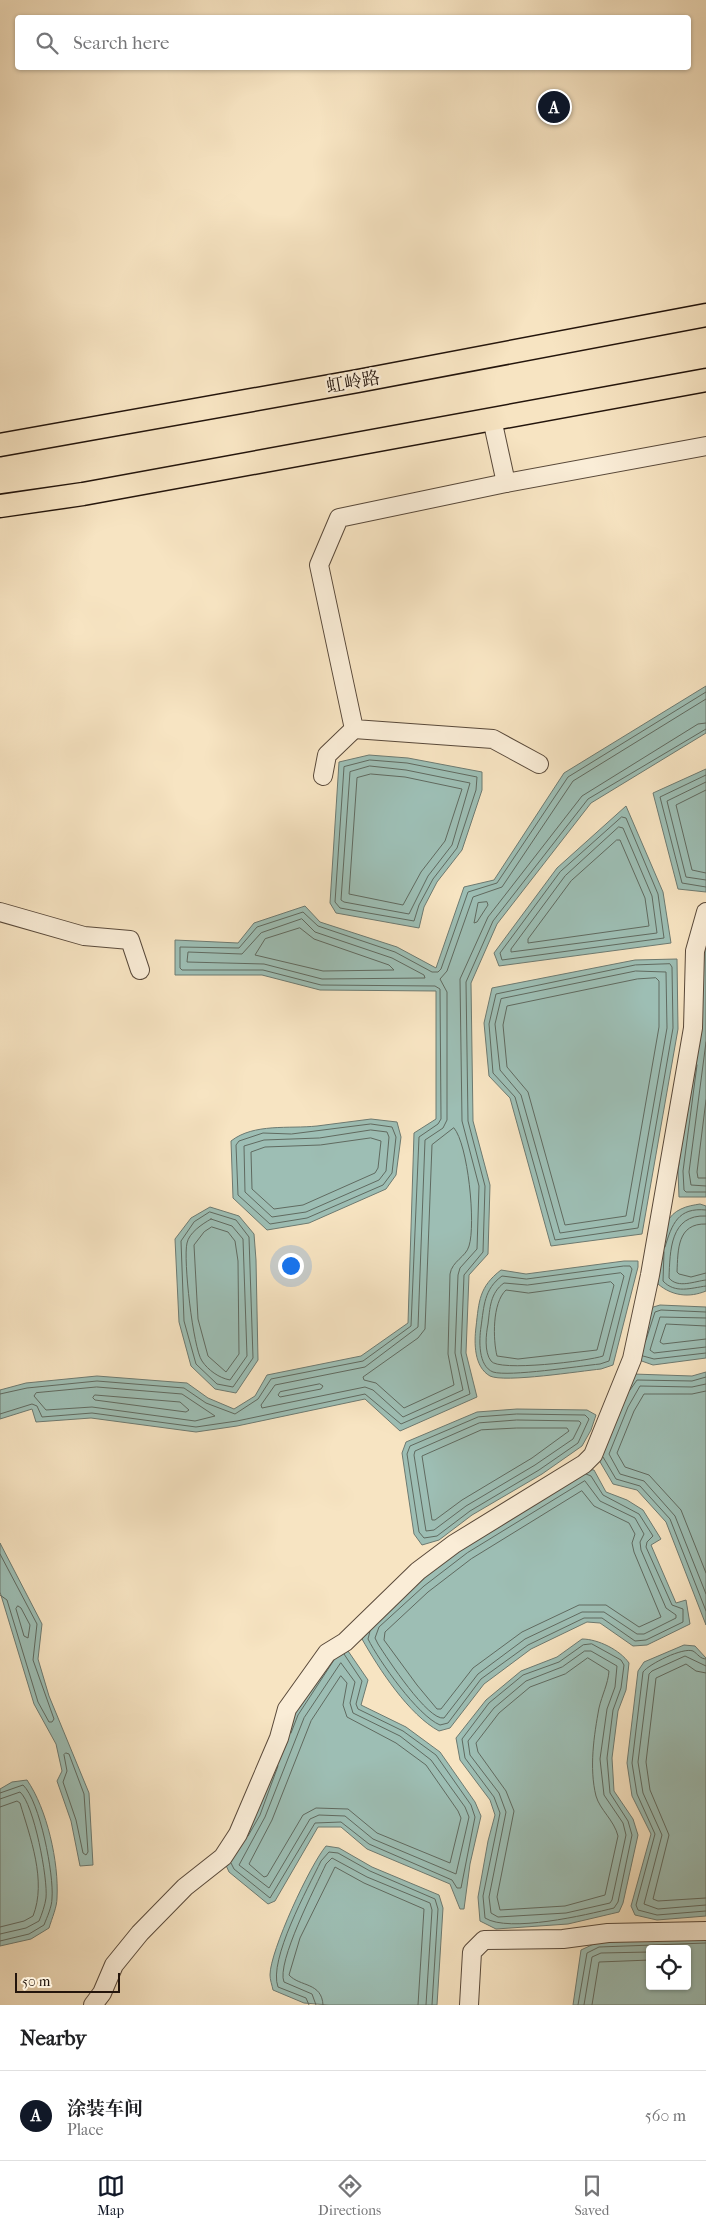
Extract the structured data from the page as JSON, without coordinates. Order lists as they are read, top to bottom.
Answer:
{
  "streets": {
    "main road": ["虹岭路"]
  },
  "scale_bar": "50 m",
  "page": {
    "search": "Search here",
    "pins": "A",
    "scale": "50 m",
    "heading": "Nearby",
    "list": [
      {
        "mark": "A",
        "name": "涂装车间",
        "note": "Place",
        "value": "560 m"
      }
    ],
    "nav": ["Map", "Directions", "Saved"]
  }
}
